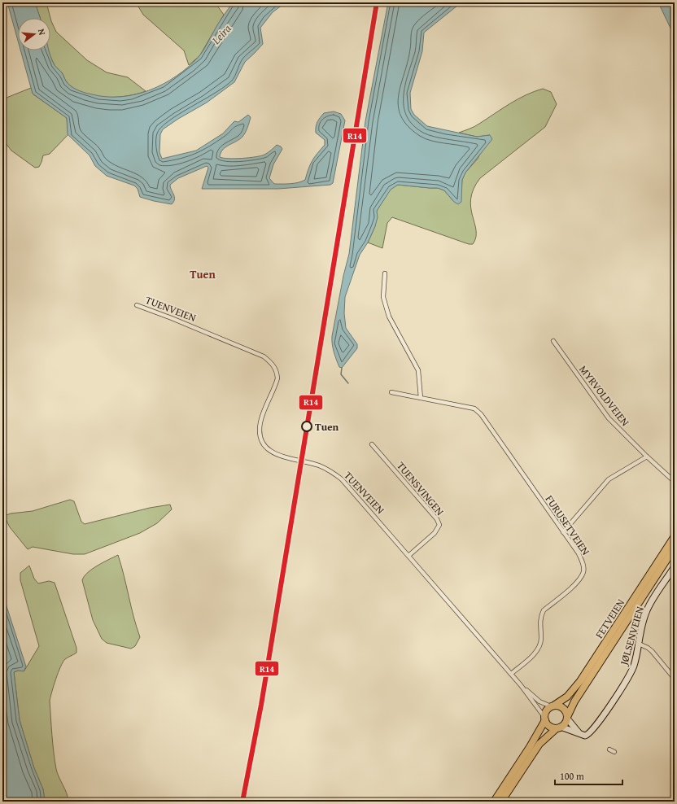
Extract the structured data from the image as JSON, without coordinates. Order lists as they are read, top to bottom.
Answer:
{
  "streets": {
    "highway": ["FETVEIEN"],
    "main road": ["JØLSENVEIEN"],
    "street": [
      "TUENVEIEN",
      "MYRVOLDVEIEN",
      "TUENSVINGEN",
      "FURUSETVEIEN"
    ]
  },
  "crossings": [
    ["TUENVEIEN", "TUENSVINGEN"],
    ["TUENVEIEN", "FURUSETVEIEN"],
    ["TUENVEIEN", "FETVEIEN"]
  ],
  "districts": ["Tuen"],
  "water": ["Leira"],
  "places": ["Tuen"],
  "lines": ["transit line R14"],
  "scale_bar": "100 m",
  "north": "right"
}
